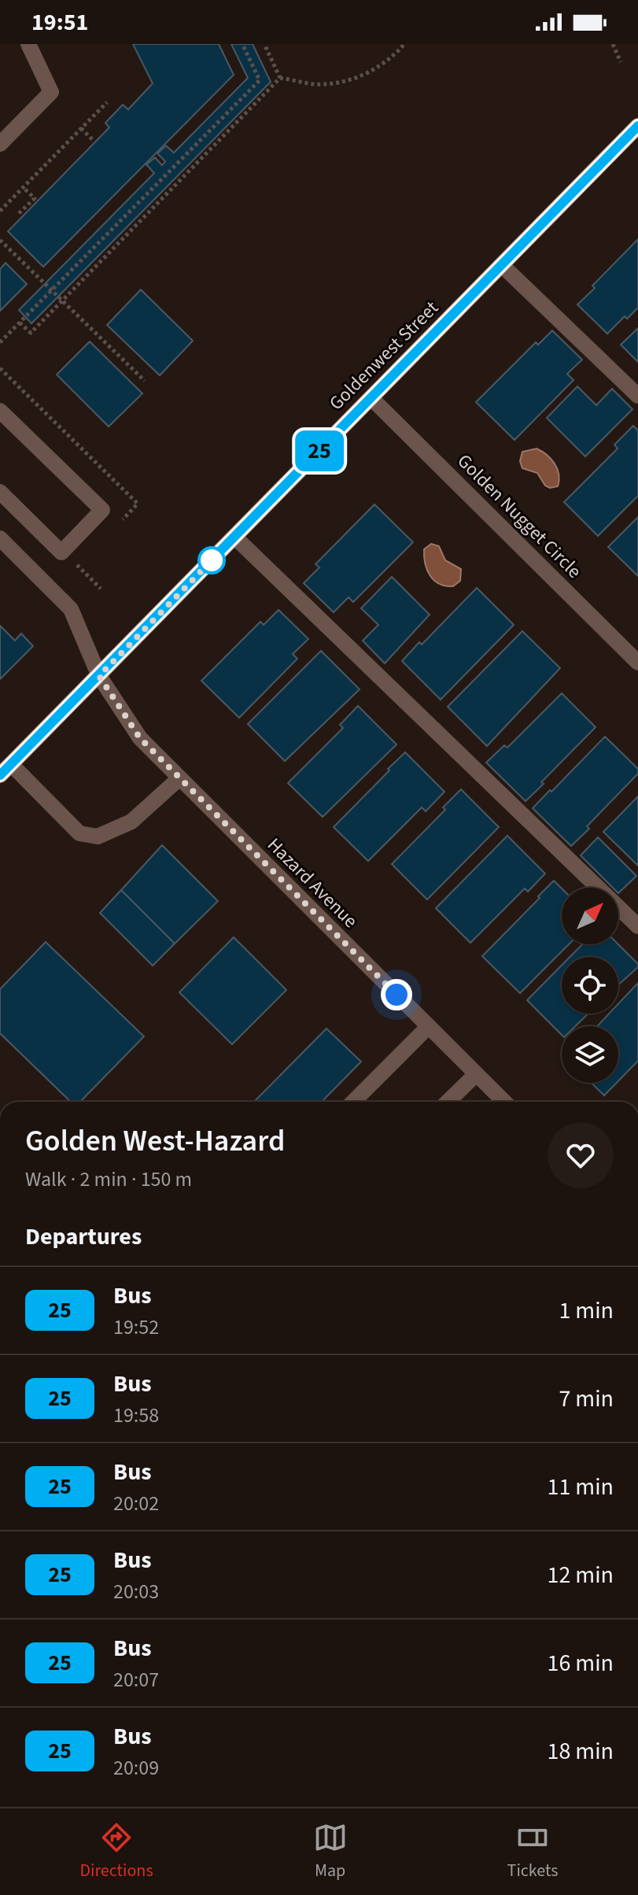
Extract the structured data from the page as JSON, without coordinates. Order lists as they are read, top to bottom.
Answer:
{
  "streets": {
    "main road": ["Goldenwest Street"],
    "street": ["Golden Nugget Circle", "Hazard Avenue"]
  },
  "crossings": [
    ["Goldenwest Street", "Golden Nugget Circle"],
    ["Goldenwest Street", "Hazard Avenue"]
  ],
  "lines": ["bus line 25"],
  "north": "top right",
  "page": {
    "status": "19:51",
    "on_map": "25",
    "heading": [
      ["Golden West-Hazard", "Walk · 2 min · 150 m"],
      "Departures"
    ],
    "list": [
      {
        "mark": "25",
        "name": "Bus",
        "note": "19:52",
        "value": "1 min"
      },
      {
        "mark": "25",
        "name": "Bus",
        "note": "19:58",
        "value": "7 min"
      },
      {
        "mark": "25",
        "name": "Bus",
        "note": "20:02",
        "value": "11 min"
      },
      {
        "mark": "25",
        "name": "Bus",
        "note": "20:03",
        "value": "12 min"
      },
      {
        "mark": "25",
        "name": "Bus",
        "note": "20:07",
        "value": "16 min"
      },
      {
        "mark": "25",
        "name": "Bus",
        "note": "20:09",
        "value": "18 min"
      }
    ],
    "tabs": ["Directions", "Map", "Tickets"]
  }
}
